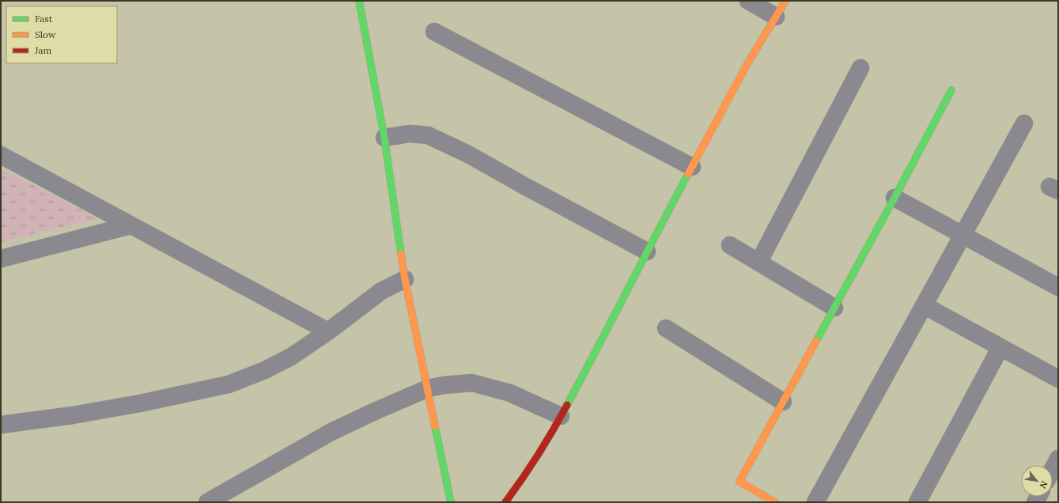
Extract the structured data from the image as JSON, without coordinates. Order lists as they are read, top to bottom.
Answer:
{
  "legend": ["Fast", "Slow", "Jam"],
  "north": "bottom right"
}
